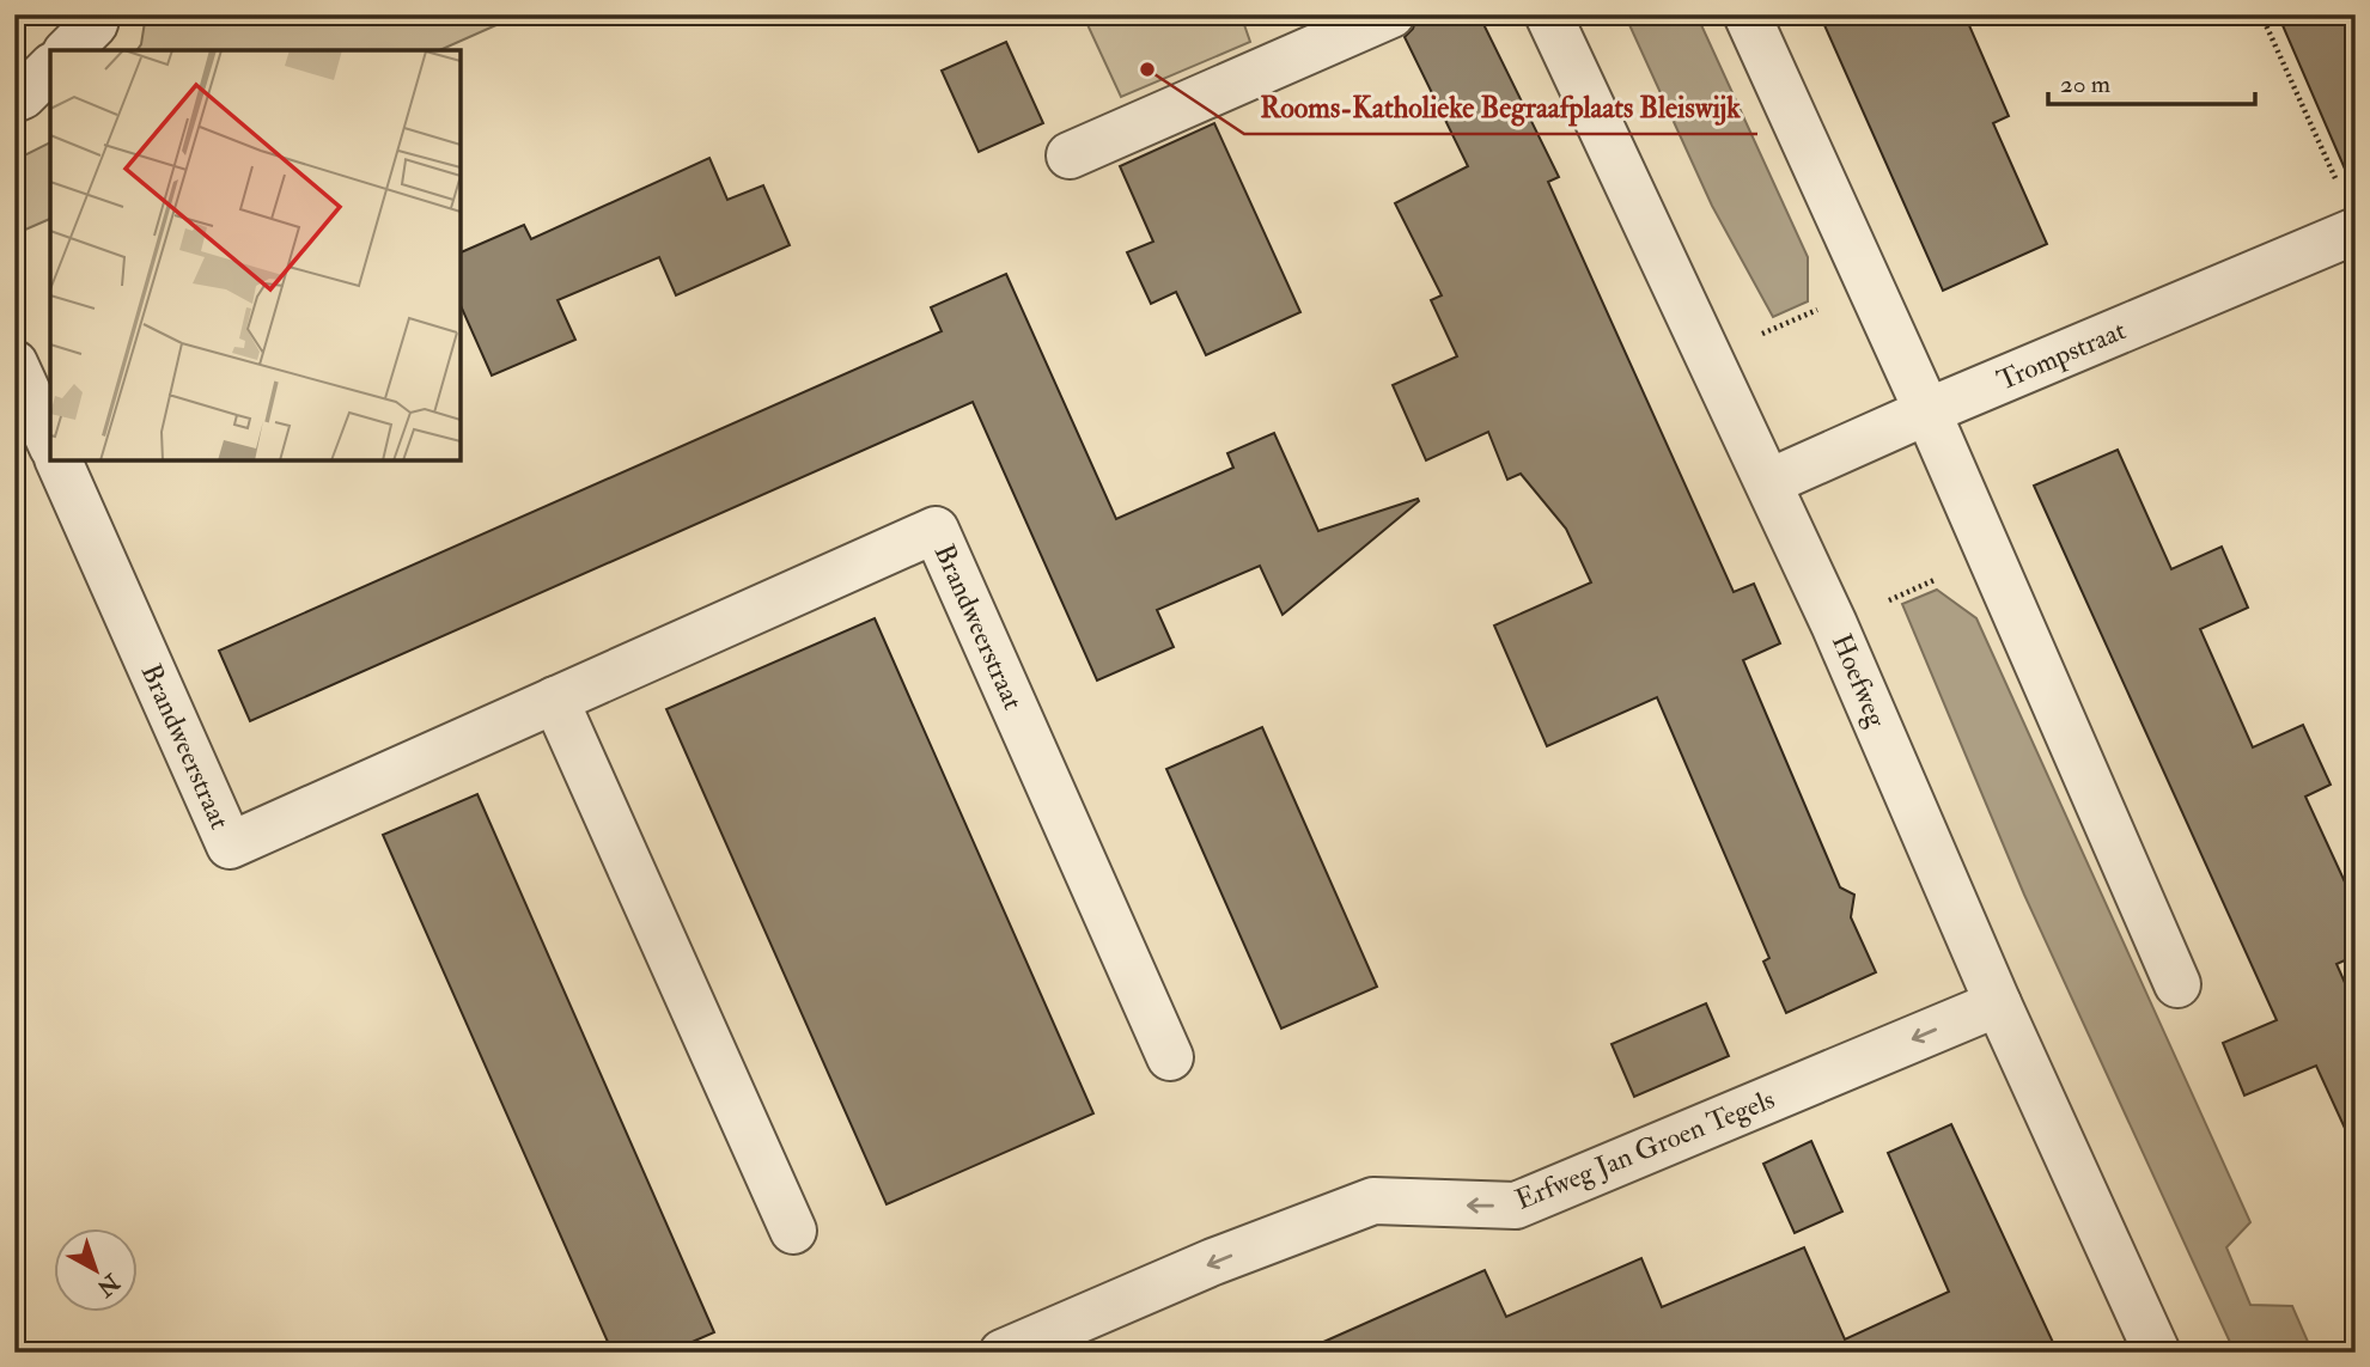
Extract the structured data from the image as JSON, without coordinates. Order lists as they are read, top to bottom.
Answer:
{
  "streets": {
    "street": [
      "Trompstraat",
      "Brandweerstraat",
      "Hoefweg",
      "Erfweg Jan Groen Tegels"
    ]
  },
  "crossings": [
    ["Trompstraat", "Hoefweg"],
    ["Hoefweg", "Erfweg Jan Groen Tegels"]
  ],
  "one_way": ["Erfweg Jan Groen Tegels"],
  "places": ["Rooms-Katholieke Begraafplaats Bleiswijk"],
  "scale_bar": "20 m",
  "north": "bottom right"
}
